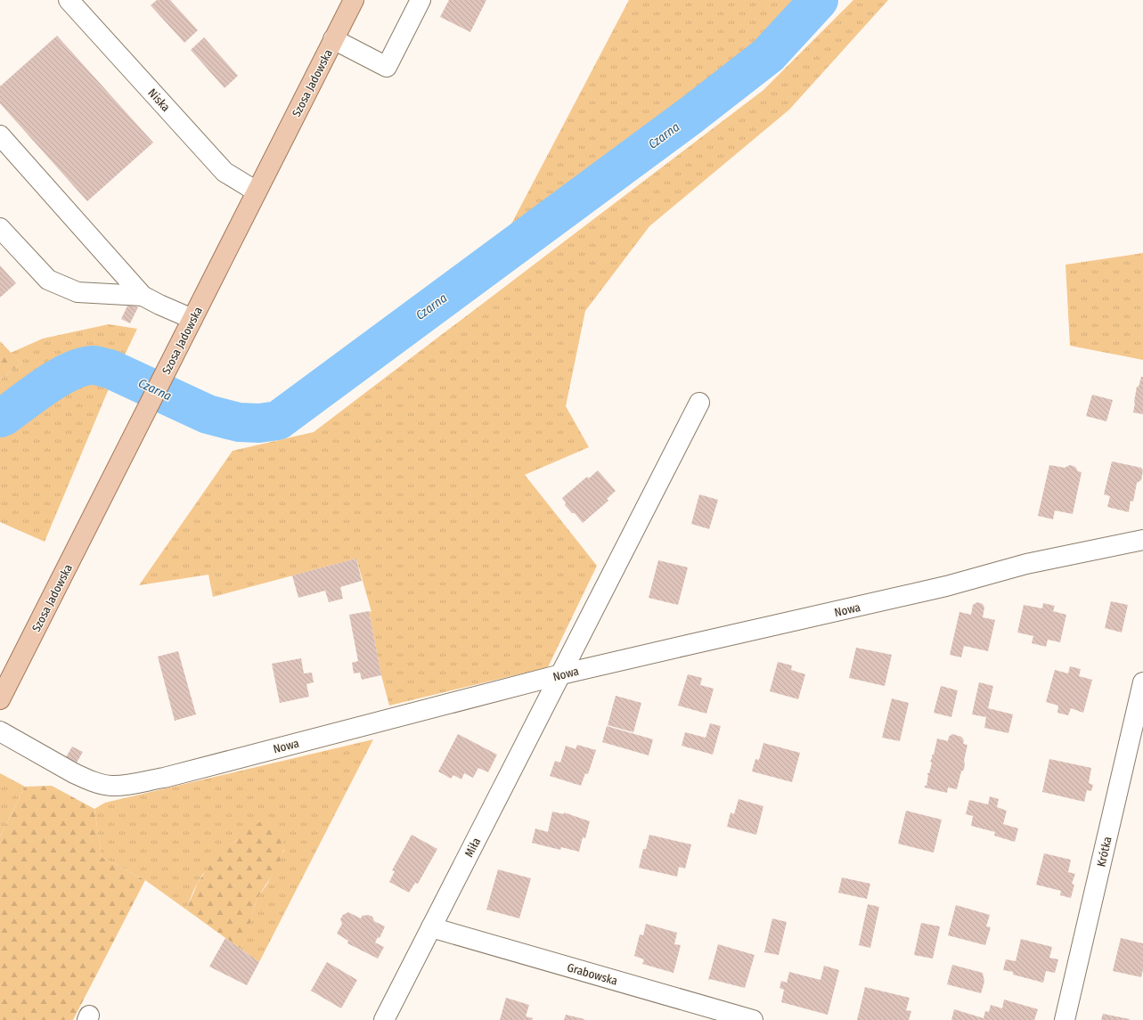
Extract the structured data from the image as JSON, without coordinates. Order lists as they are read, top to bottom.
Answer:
{
  "streets": {
    "main road": ["Szosa Jadowska"],
    "street": [
      "Niska",
      "Nowa",
      "Miła",
      "Krótka",
      "Grabowska"
    ]
  },
  "crossings": [
    ["Szosa Jadowska", "Niska"],
    ["Nowa", "Miła"],
    ["Miła", "Grabowska"]
  ],
  "water": ["Czarna"]
}
